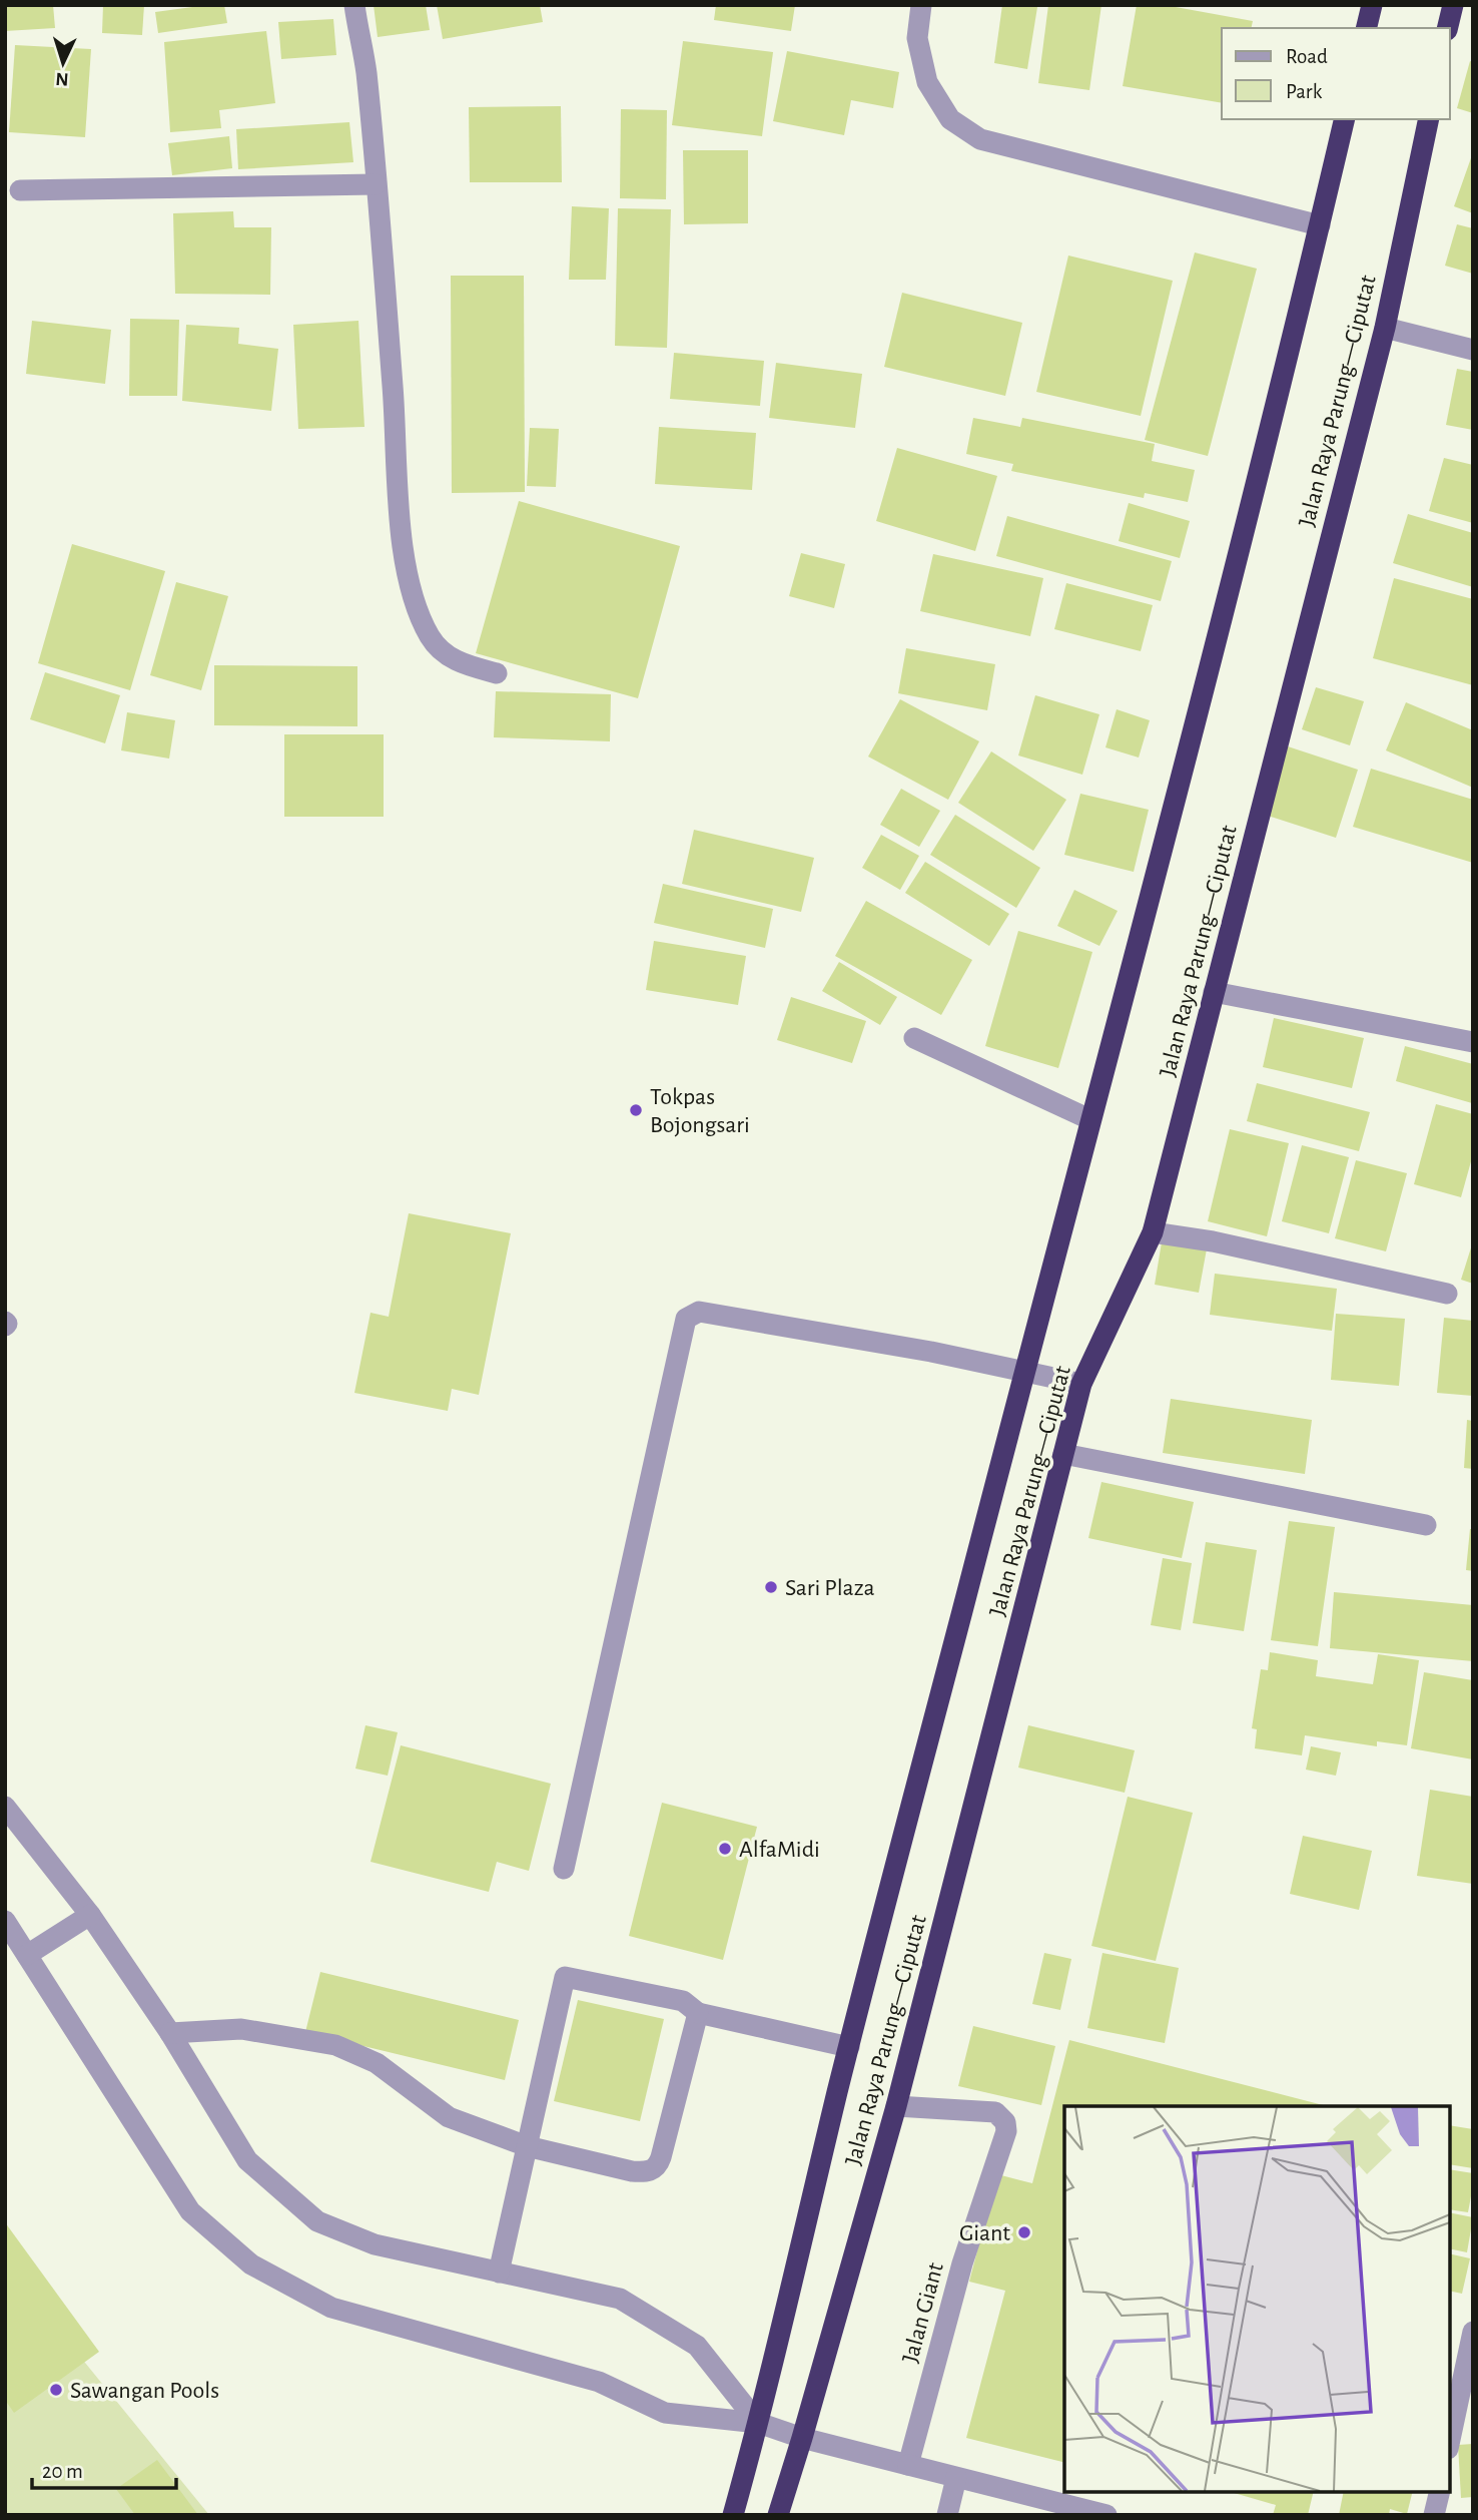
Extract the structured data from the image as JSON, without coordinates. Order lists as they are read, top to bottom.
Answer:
{
  "streets": {
    "highway": ["Jalan Raya Parung—Ciputat"],
    "street": ["Jalan Giant"]
  },
  "crossings": [
    ["Jalan Raya Parung—Ciputat", "Jalan Giant"]
  ],
  "places": [
    "Tokpas Bojongsari",
    "Sari Plaza",
    "AlfaMidi",
    "Giant",
    "Sawangan Pools"
  ],
  "legend": ["Road", "Park"],
  "scale_bar": "20 m",
  "north": "bottom"
}
